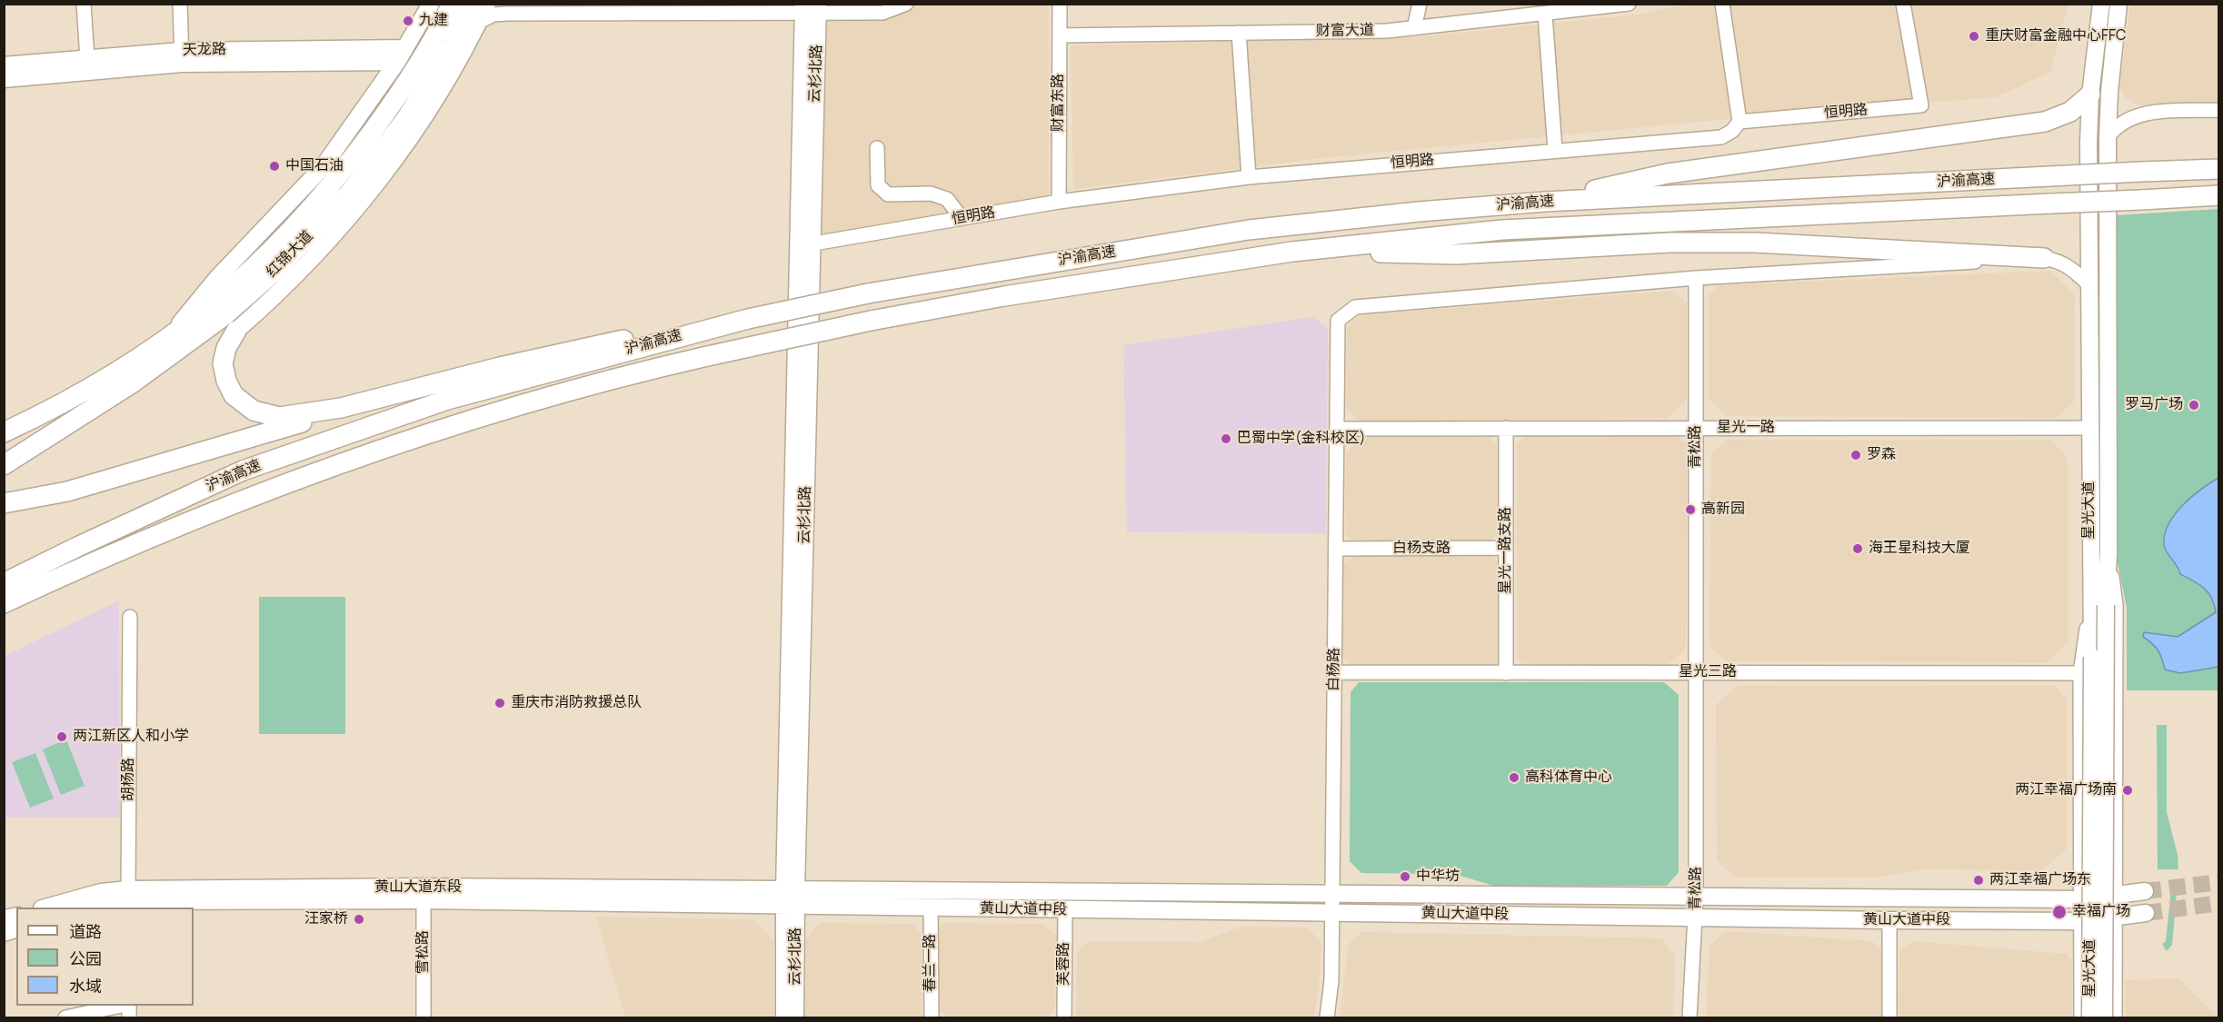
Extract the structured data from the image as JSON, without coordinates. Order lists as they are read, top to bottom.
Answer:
{
  "streets": {
    "highway": ["沪渝高速", "红锦大道"],
    "main road": [
      "天龙路",
      "云杉北路",
      "星光大道",
      "黄山大道东段",
      "黄山大道中段"
    ],
    "street": [
      "财富大道",
      "财富东路",
      "恒明路",
      "星光一路",
      "青松路",
      "白杨支路",
      "星光一路支路",
      "白杨路",
      "星光三路",
      "胡杨路",
      "雪松路",
      "春兰一路",
      "芙蓉路"
    ]
  },
  "crossings": [
    ["财富大道", "财富东路"],
    ["天龙路", "红锦大道"],
    ["云杉北路", "恒明路"],
    ["云杉北路", "黄山大道东段"],
    ["云杉北路", "黄山大道中段"],
    ["财富东路", "恒明路"],
    ["星光一路", "青松路"],
    ["星光一路", "星光大道"],
    ["星光一路", "星光一路支路"],
    ["星光一路", "白杨路"],
    ["青松路", "白杨路"],
    ["青松路", "星光三路"],
    ["青松路", "黄山大道中段"],
    ["白杨支路", "星光一路支路"],
    ["白杨支路", "白杨路"],
    ["星光一路支路", "星光三路"],
    ["白杨路", "星光三路"],
    ["白杨路", "黄山大道中段"],
    ["胡杨路", "黄山大道东段"],
    ["黄山大道东段", "黄山大道中段"],
    ["黄山大道东段", "雪松路"],
    ["黄山大道中段", "春兰一路"],
    ["黄山大道中段", "芙蓉路"]
  ],
  "places": [
    "九建",
    "重庆财富金融中心FFC",
    "中国石油",
    "罗马广场",
    "巴蜀中学(金科校区)",
    "罗森",
    "高新园",
    "海王星科技大厦",
    "重庆市消防救援总队",
    "两江新区人和小学",
    "高科体育中心",
    "两江幸福广场南",
    "中华坊",
    "两江幸福广场东",
    "幸福广场",
    "汪家桥"
  ],
  "legend": ["道路", "公园", "水域"]
}
